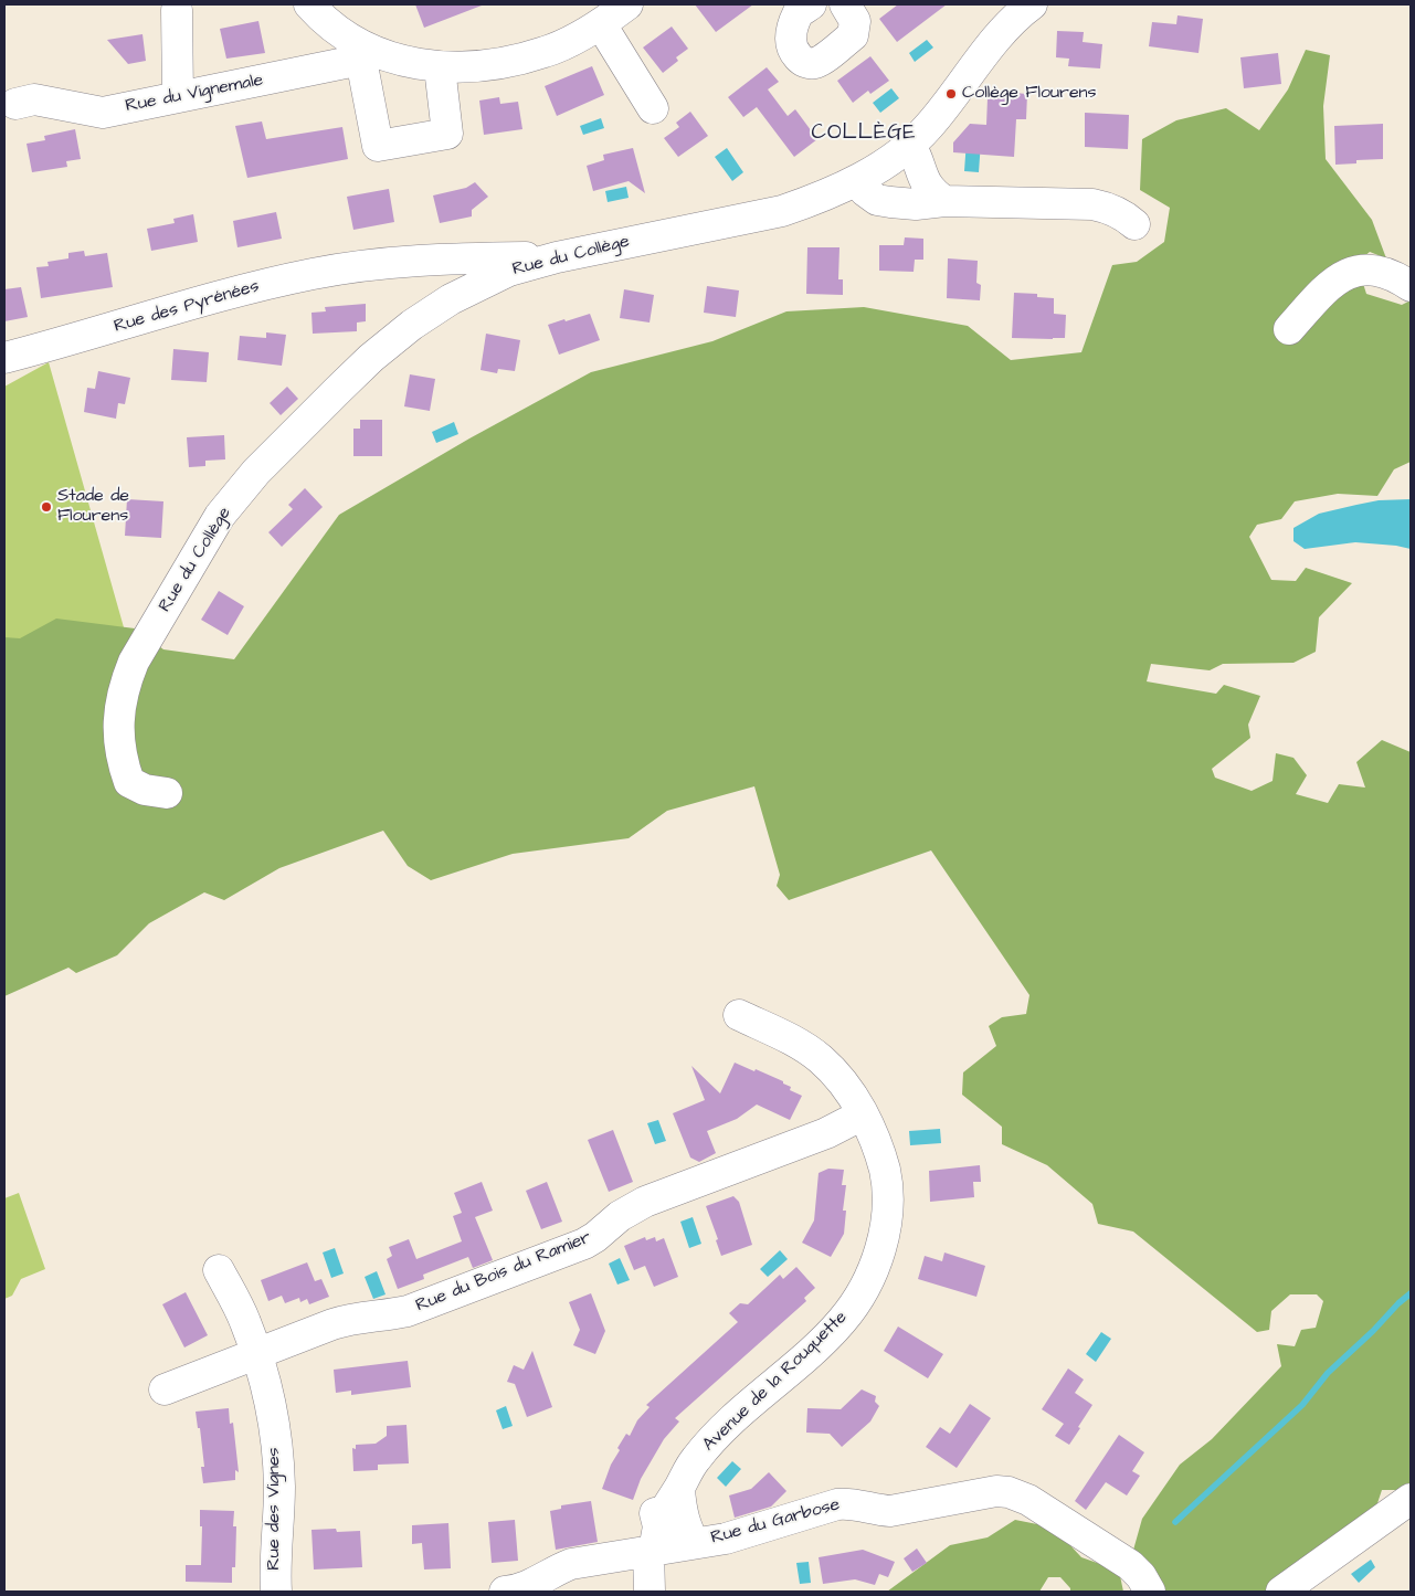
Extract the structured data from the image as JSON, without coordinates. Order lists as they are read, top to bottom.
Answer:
{
  "streets": {
    "street": [
      "Rue du Vignemale",
      "Rue du Collège",
      "Rue des Pyrénées",
      "Rue du Bois du Ramier",
      "Avenue de la Rouquette",
      "Rue des Vignes",
      "Rue du Garbose"
    ]
  },
  "crossings": [
    ["Rue du Collège", "Rue des Pyrénées"],
    ["Rue du Bois du Ramier", "Avenue de la Rouquette"],
    ["Rue du Bois du Ramier", "Rue des Vignes"],
    ["Avenue de la Rouquette", "Rue du Garbose"]
  ],
  "districts": ["COLLÈGE"],
  "places": ["Collège Flourens", "Stade de Flourens"]
}
